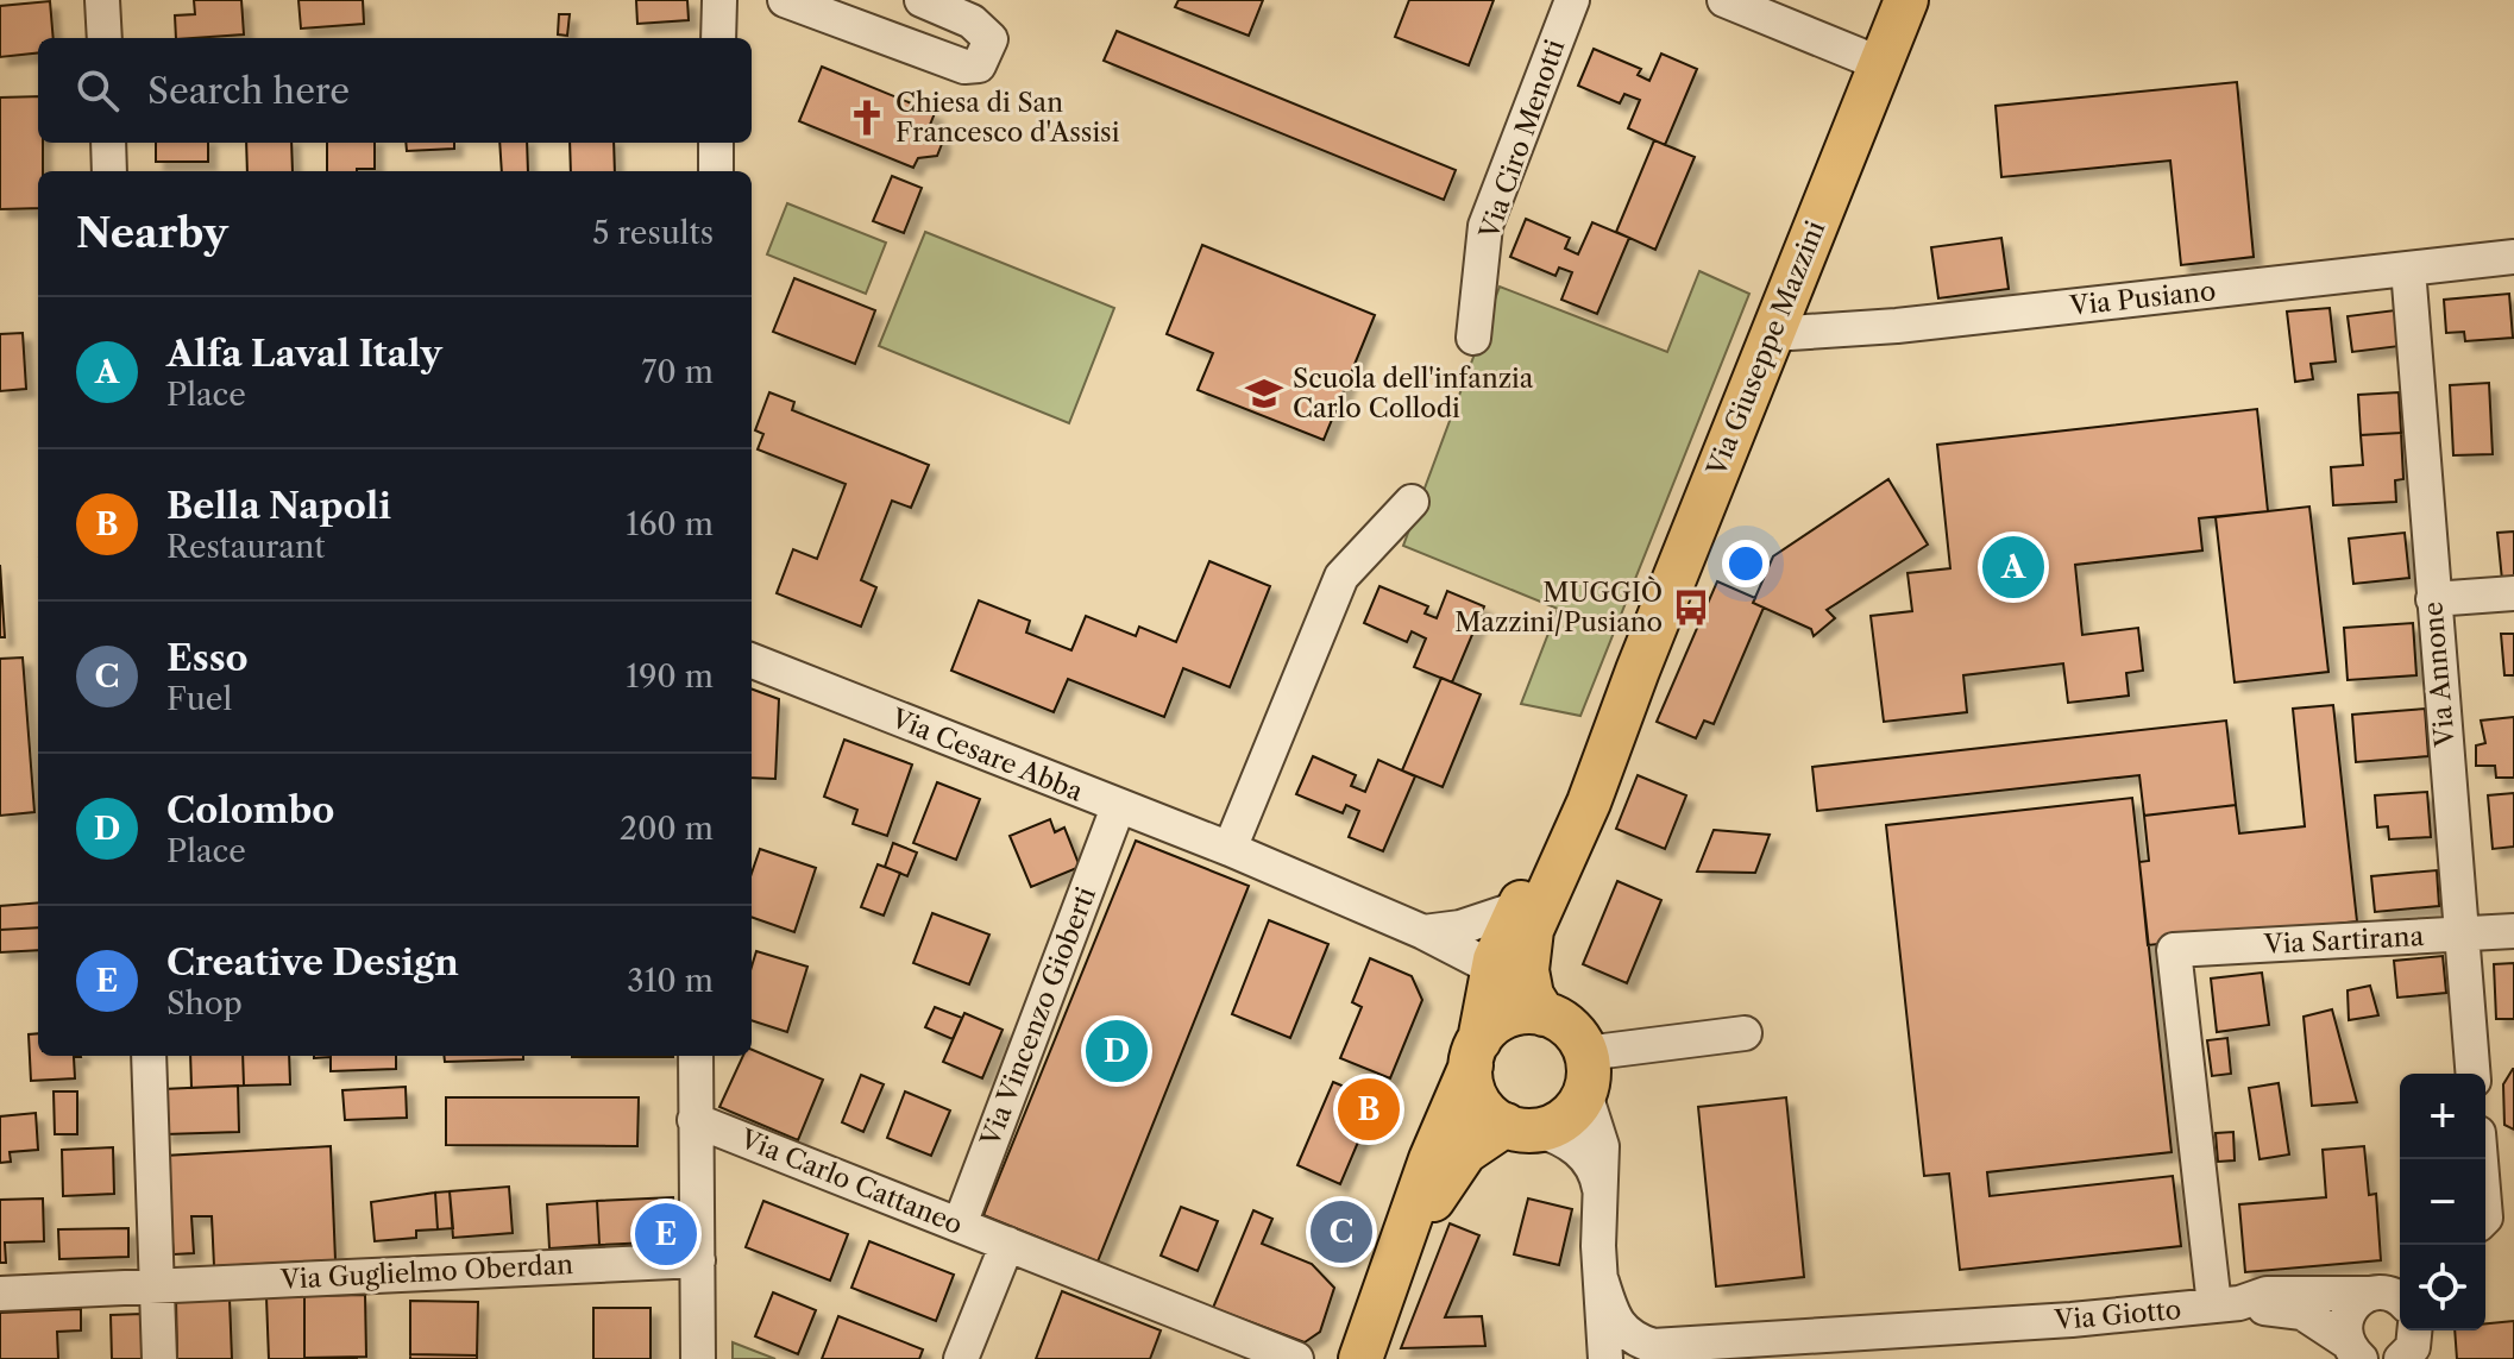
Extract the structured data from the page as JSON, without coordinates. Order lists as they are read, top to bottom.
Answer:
{
  "streets": {
    "main road": ["Via Giuseppe Mazzini"],
    "street": [
      "Via Ciro Menotti",
      "Via Pusiano",
      "Via Annone",
      "Via Cesare Abba",
      "Via Sartirana",
      "Via Vincenzo Gioberti",
      "Via Carlo Cattaneo",
      "Via Guglielmo Oberdan",
      "Via Giotto"
    ]
  },
  "crossings": [
    ["Via Pusiano", "Via Giuseppe Mazzini"],
    ["Via Pusiano", "Via Annone"],
    ["Via Giuseppe Mazzini", "Via Cesare Abba"],
    ["Via Annone", "Via Sartirana"],
    ["Via Cesare Abba", "Via Vincenzo Gioberti"],
    ["Via Sartirana", "Via Giotto"],
    ["Via Vincenzo Gioberti", "Via Carlo Cattaneo"]
  ],
  "places": {
    "church": ["Chiesa di San Francesco d'Assisi"],
    "school or university": ["Scuola dell'infanzia Carlo Collodi"],
    "bus stop": ["MUGGIÒ Mazzini/Pusiano"]
  },
  "page": {
    "search": "Search here",
    "heading": ["Nearby", "5 results"],
    "list": [
      {
        "mark": "A",
        "name": "Alfa Laval Italy",
        "note": "Place",
        "value": "70 m"
      },
      {
        "mark": "B",
        "name": "Bella Napoli",
        "note": "Restaurant",
        "value": "160 m"
      },
      {
        "mark": "C",
        "name": "Esso",
        "note": "Fuel",
        "value": "190 m"
      },
      {
        "mark": "D",
        "name": "Colombo",
        "note": "Place",
        "value": "200 m"
      },
      {
        "mark": "E",
        "name": "Creative Design",
        "note": "Shop",
        "value": "310 m"
      }
    ],
    "pins": [
      "A",
      "D",
      "B",
      "C",
      "E"
    ],
    "map_buttons": ["+", "−"]
  }
}
